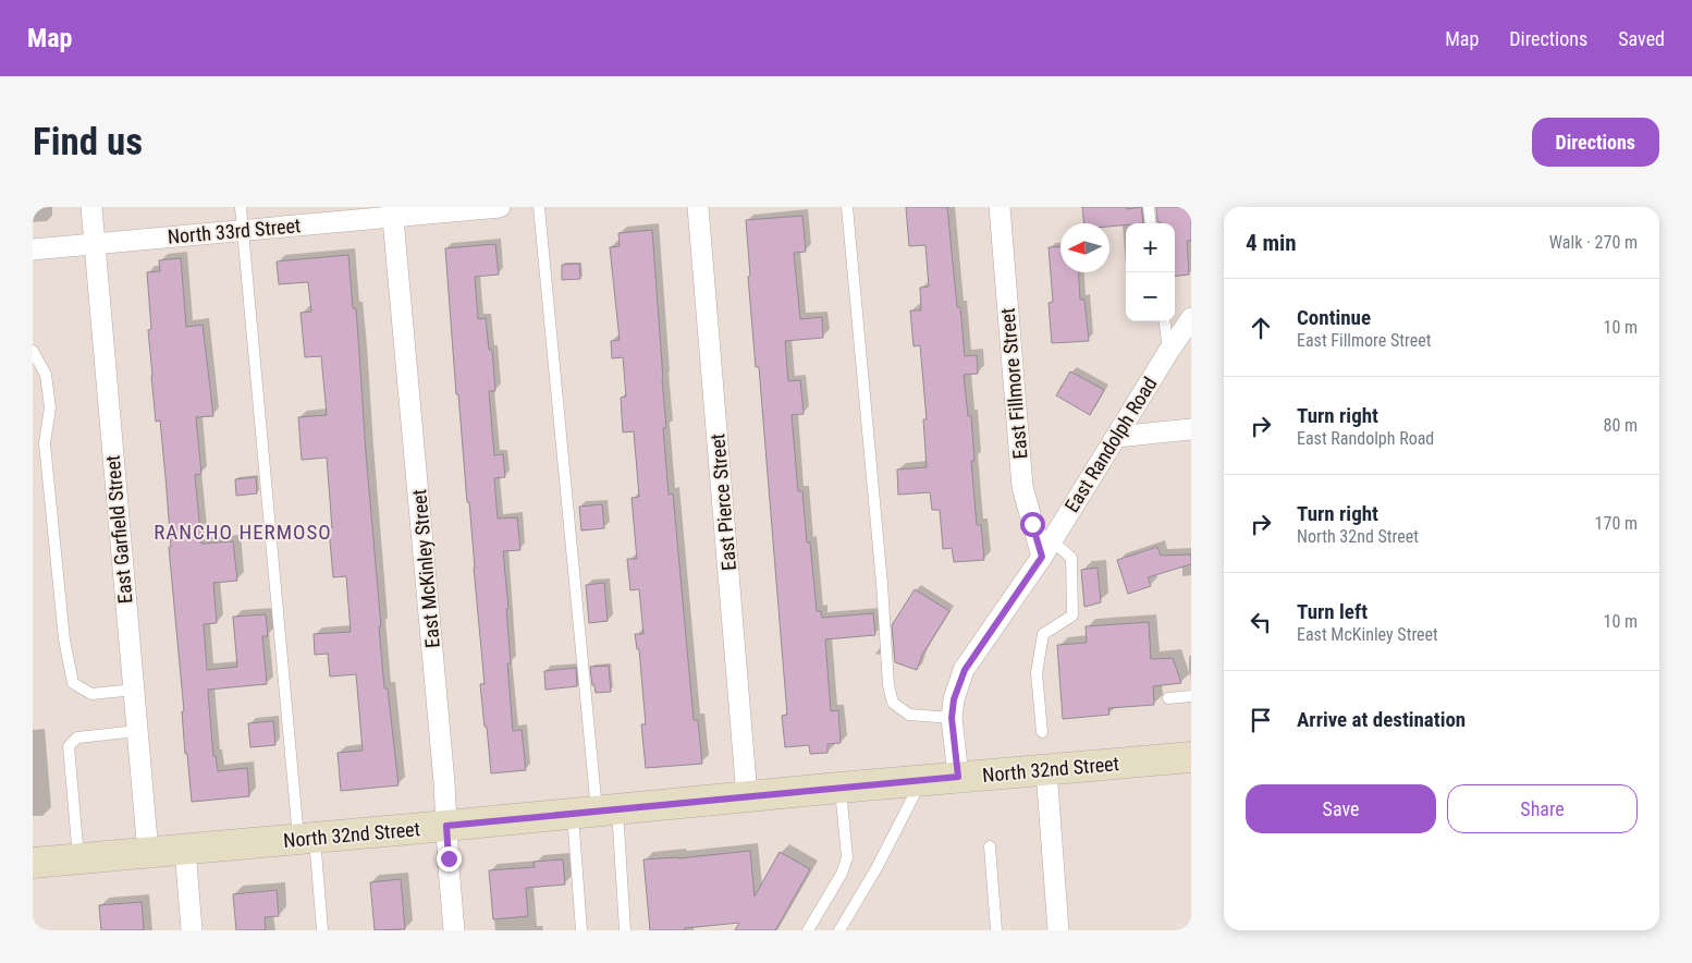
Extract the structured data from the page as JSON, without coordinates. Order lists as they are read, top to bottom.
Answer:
{
  "streets": {
    "main road": ["North 32nd Street"],
    "street": [
      "North 33rd Street",
      "East Fillmore Street",
      "East Randolph Road",
      "East Pierce Street",
      "East Garfield Street",
      "East McKinley Street"
    ]
  },
  "crossings": [
    ["North 33rd Street", "East Garfield Street"],
    ["North 33rd Street", "East McKinley Street"],
    ["East Fillmore Street", "East Randolph Road"],
    ["East Randolph Road", "North 32nd Street"],
    ["East Pierce Street", "North 32nd Street"],
    ["East Garfield Street", "North 32nd Street"],
    ["East McKinley Street", "North 32nd Street"]
  ],
  "districts": ["RANCHO HERMOSO"],
  "north": "left",
  "page": {
    "header": "Map",
    "nav": ["Map", "Directions", "Saved"],
    "buttons": [
      "Directions",
      ["Save", "Share"]
    ],
    "title": "Find us",
    "heading": ["4 min", "Walk · 270 m"],
    "map_buttons": ["+", "−"],
    "list": [
      ["Continue", "East Fillmore Street", "10 m"],
      ["Turn right", "East Randolph Road", "80 m"],
      ["Turn right", "North 32nd Street", "170 m"],
      ["Turn left", "East McKinley Street", "10 m"],
      "Arrive at destination"
    ]
  }
}
